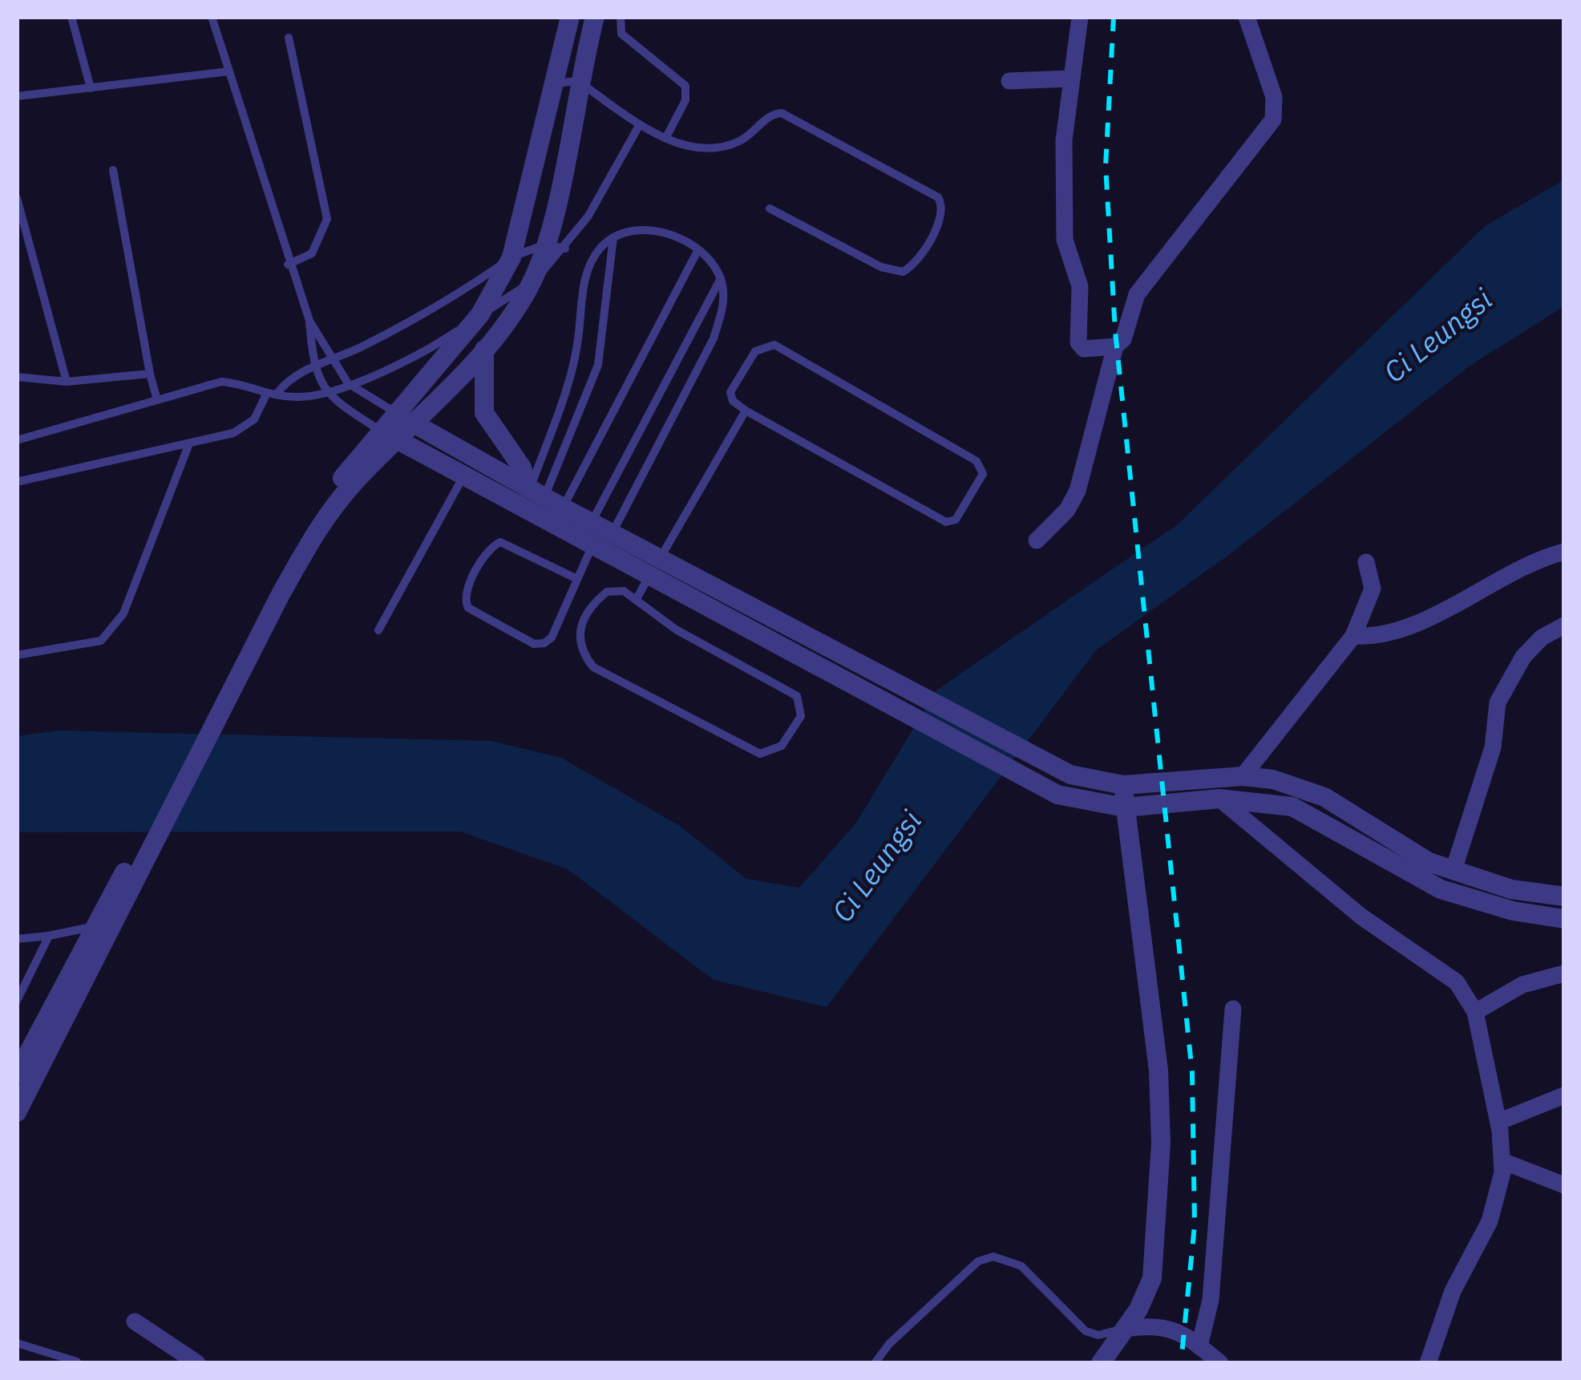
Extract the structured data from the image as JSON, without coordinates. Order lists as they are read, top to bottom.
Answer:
{
  "water": ["Ci Leungsi"]
}
